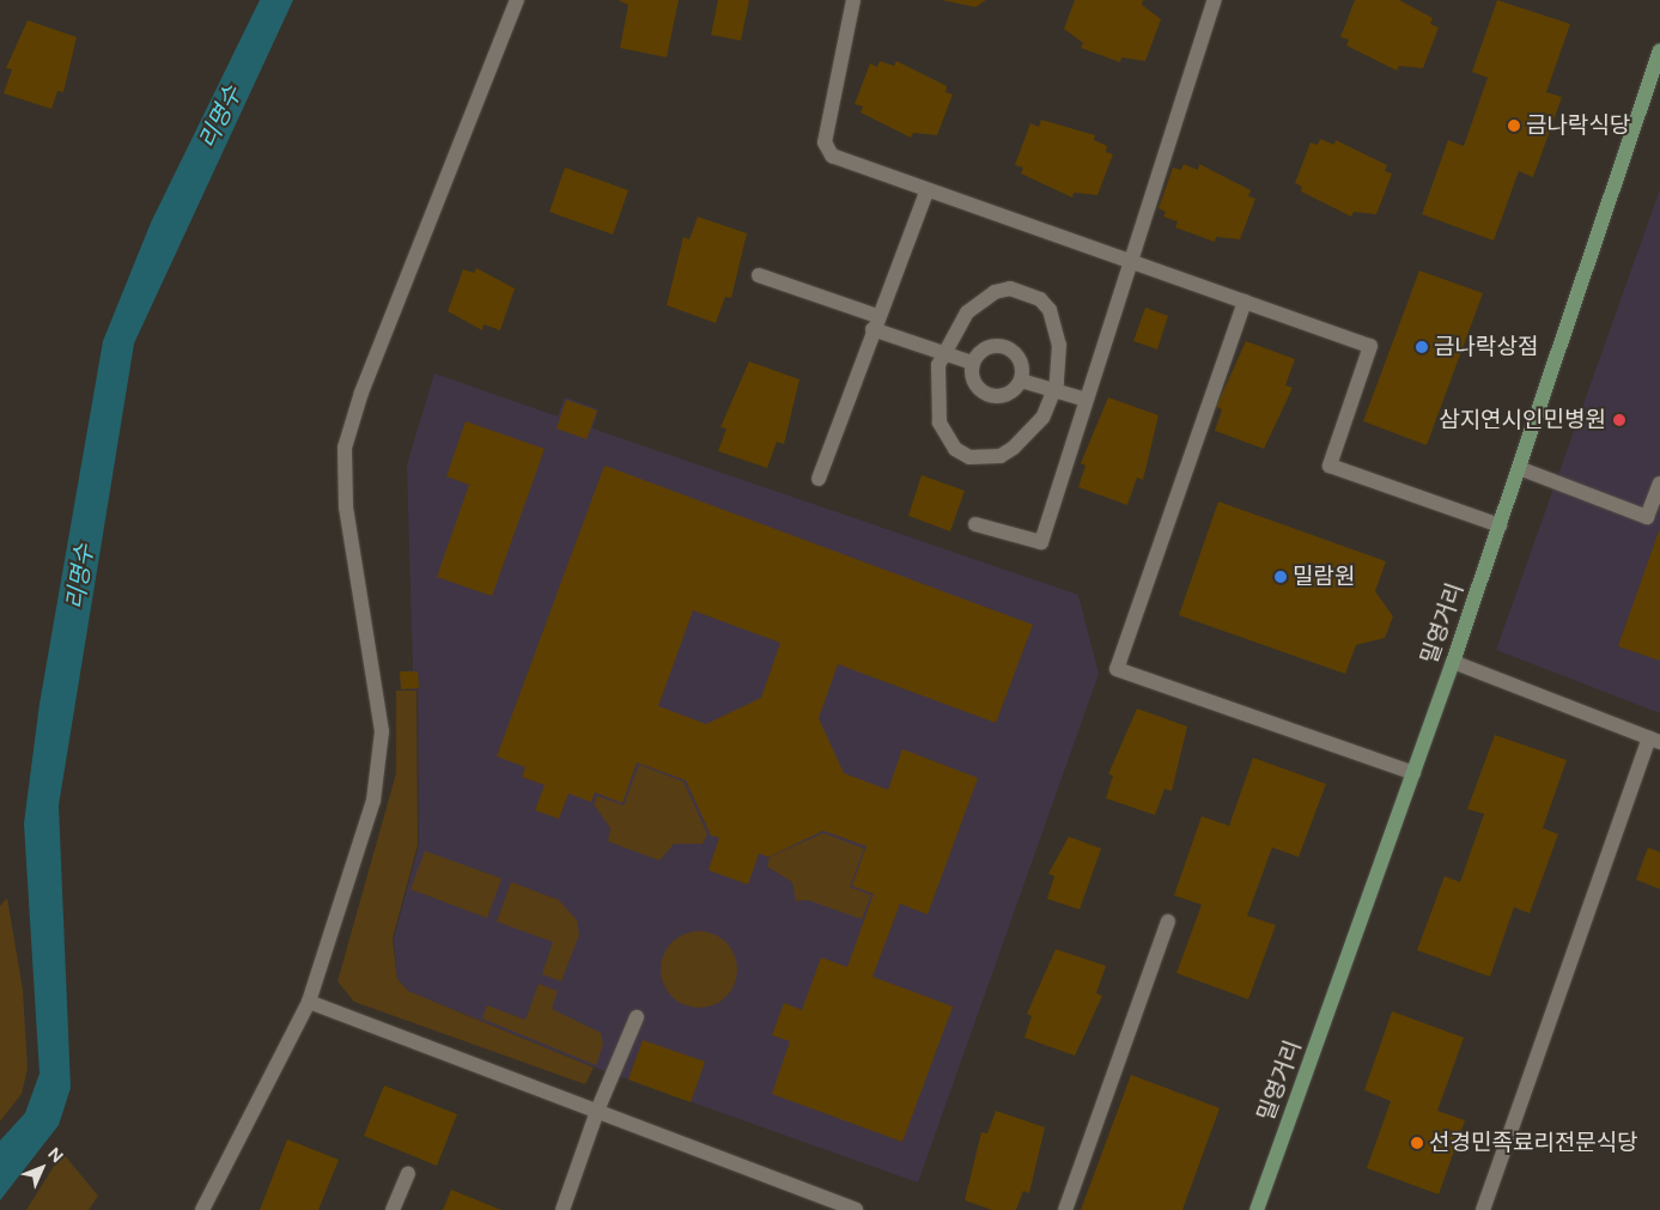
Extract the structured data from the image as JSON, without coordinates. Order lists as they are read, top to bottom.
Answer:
{
  "streets": {
    "main road": ["밀영거리"]
  },
  "water": ["리명수"],
  "places": [
    "금나락식당",
    "금나락상점",
    "삼지연시인민병원",
    "밀람원",
    "선경민족료리전문식당"
  ],
  "north": "top right"
}
